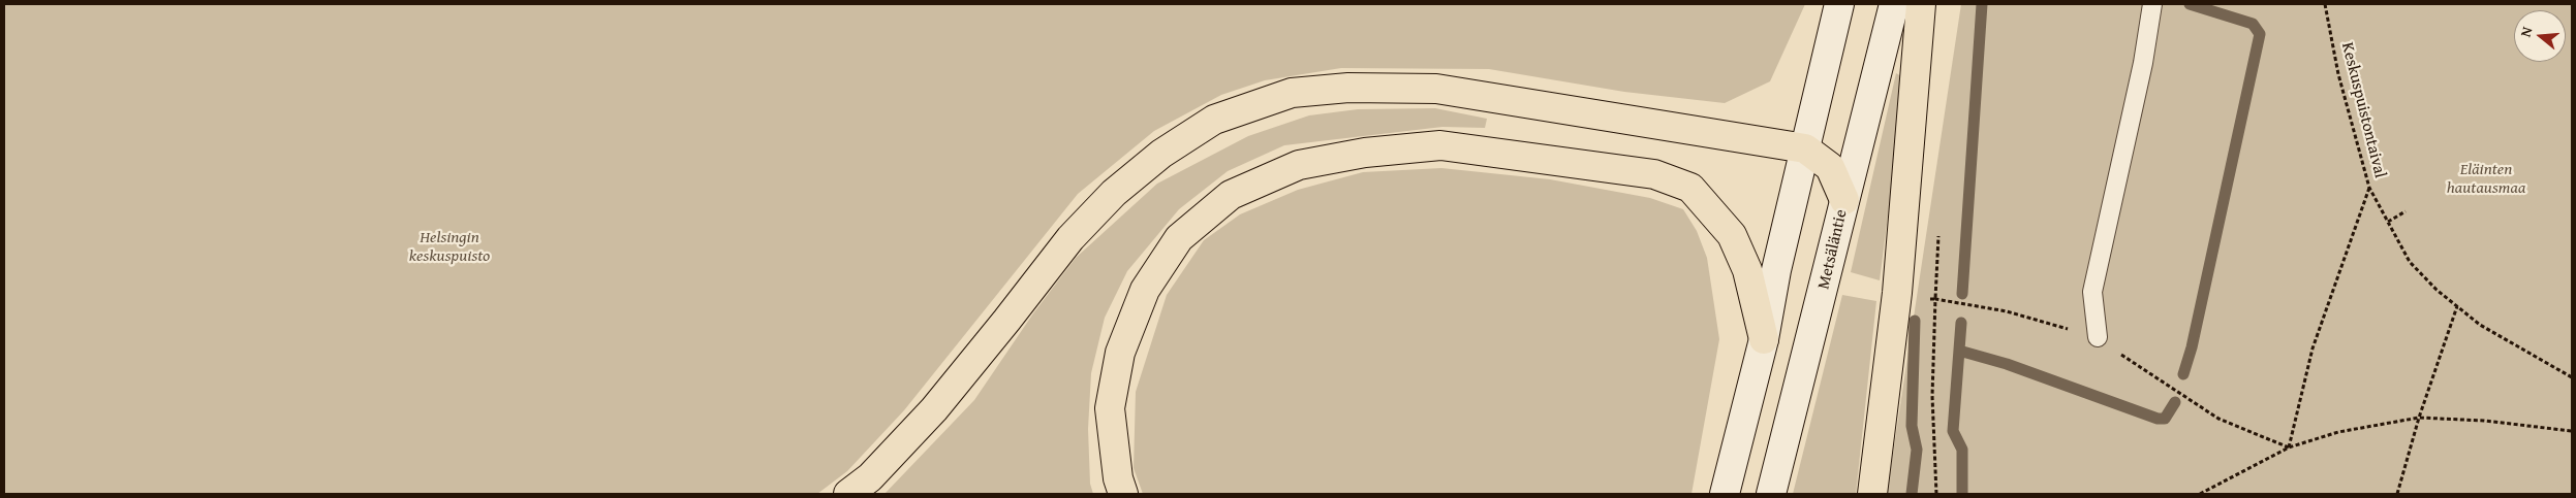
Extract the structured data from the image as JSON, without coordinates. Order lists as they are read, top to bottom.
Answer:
{
  "streets": {
    "main road": ["Metsäläntie"],
    "path": ["Keskuspuistontaival"]
  },
  "parks": ["Eläinten hautausmaa", "Helsingin keskuspuisto"],
  "north": "left"
}
